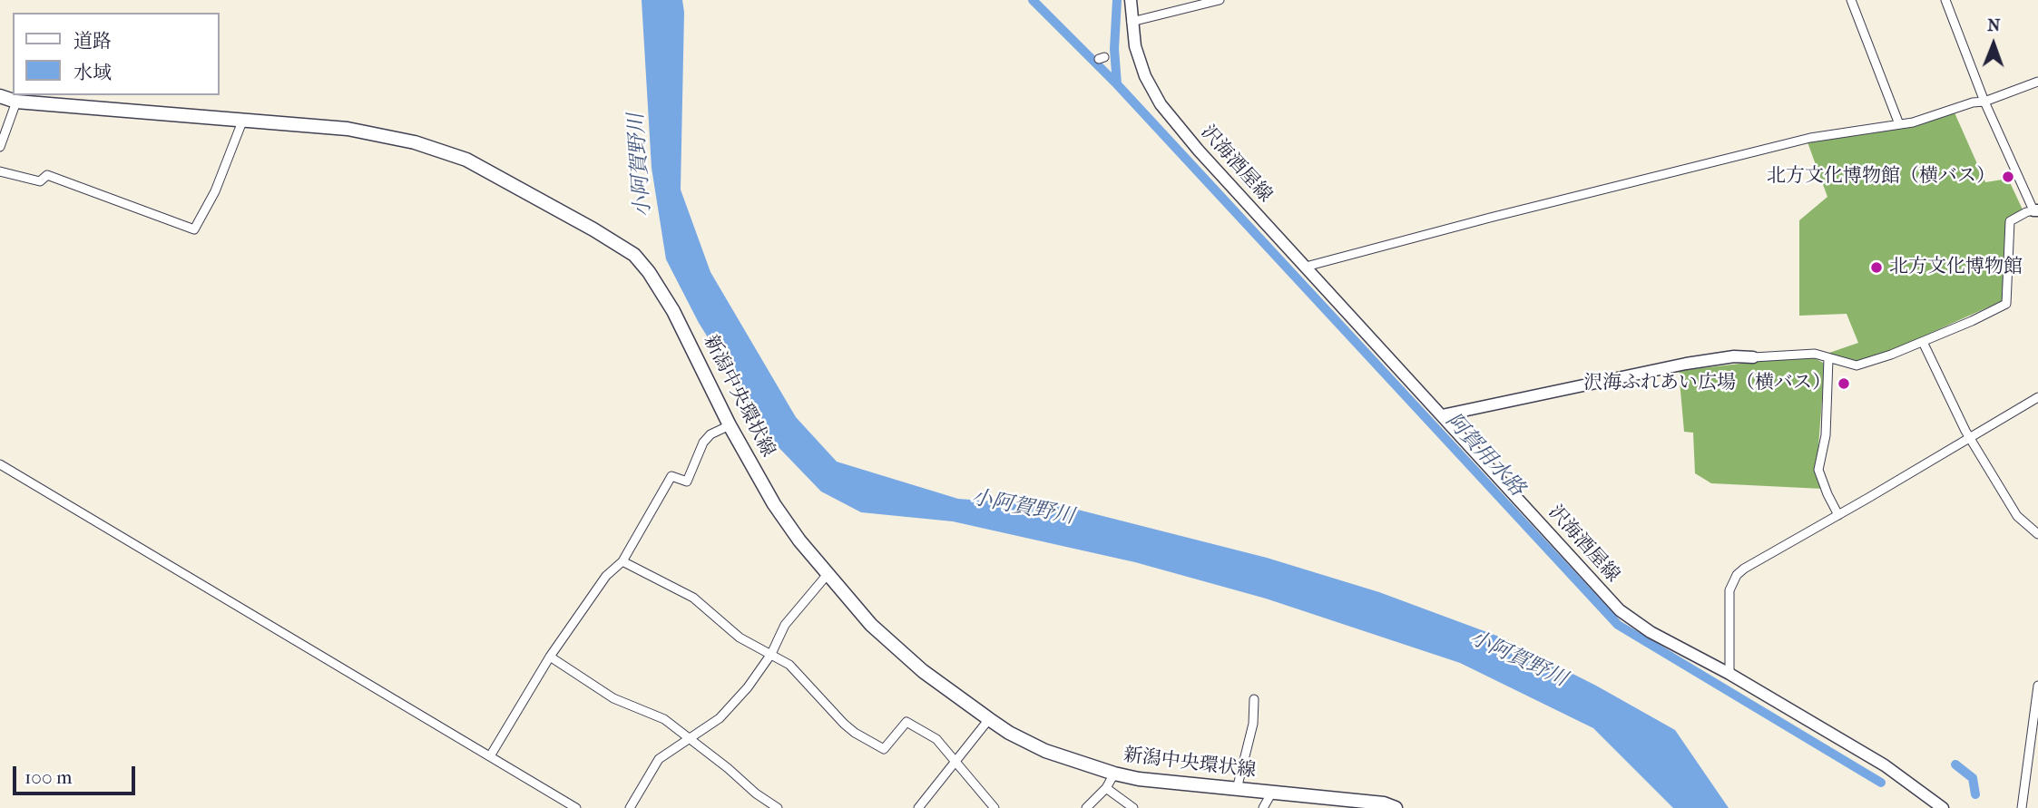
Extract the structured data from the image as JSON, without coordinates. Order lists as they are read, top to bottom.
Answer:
{
  "streets": {
    "main road": ["沢海酒屋線", "新潟中央環状線"]
  },
  "water": ["小阿賀野川", "阿賀用水路"],
  "places": ["北方文化博物館（横バス）", "北方文化博物館", "沢海ふれあい広場（横バス）"],
  "legend": ["道路", "水域"],
  "scale_bar": "100 m",
  "north": "top"
}
